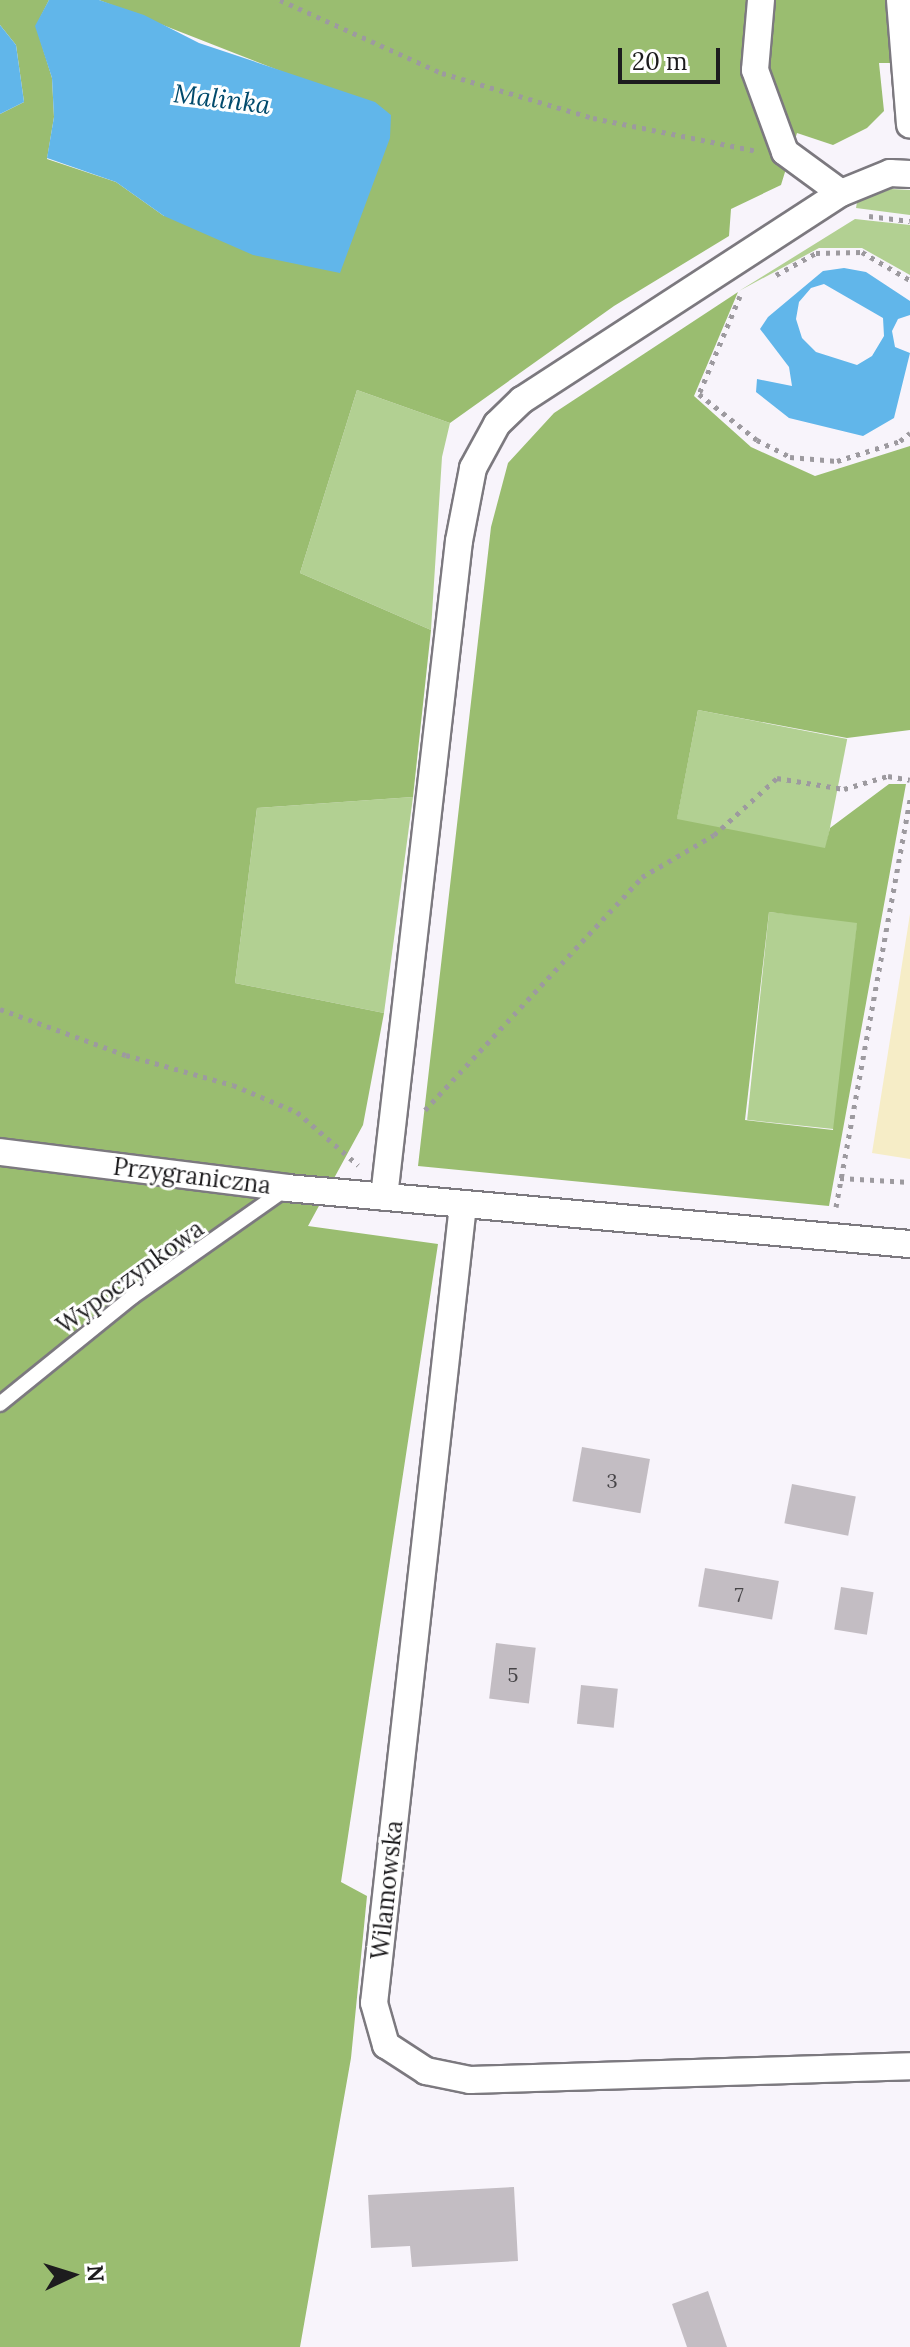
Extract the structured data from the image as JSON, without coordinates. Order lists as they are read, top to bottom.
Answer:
{
  "streets": {
    "street": ["Przygraniczna", "Wilamowska"],
    "lane": ["Wypoczynkowa"]
  },
  "crossings": [
    ["Przygraniczna", "Wypoczynkowa"],
    ["Przygraniczna", "Wilamowska"]
  ],
  "water": ["Malinka"],
  "house_numbers": ["3", "7", "5"],
  "scale_bar": "20 m",
  "north": "right"
}
